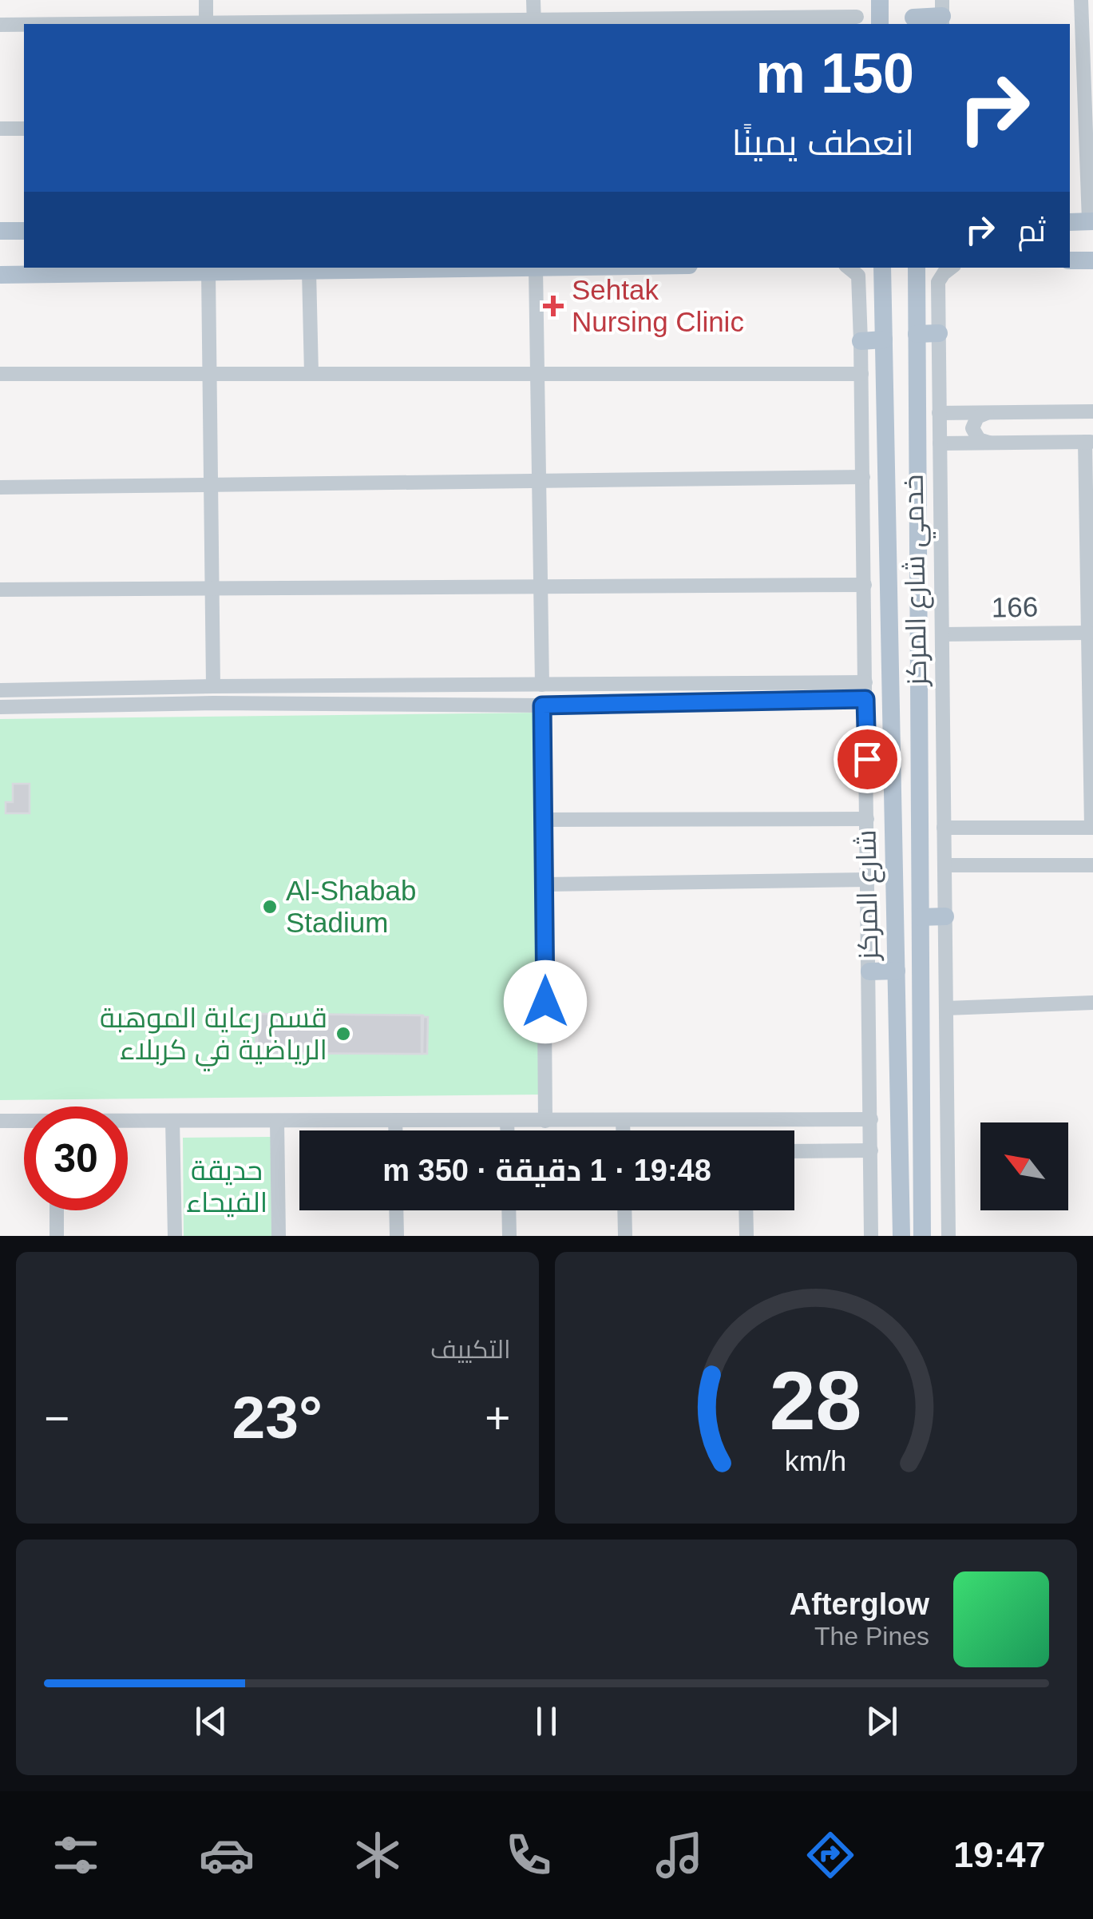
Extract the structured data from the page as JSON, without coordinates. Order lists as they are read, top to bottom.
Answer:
{
  "streets": {
    "main road": ["شارع المركز"],
    "street": ["خدمي شارع المركز", "166"]
  },
  "crossings": [
    ["خدمي شارع المركز", "166"]
  ],
  "parks": ["حديقة الفيحاء"],
  "places": {
    "health": ["Sehtak Nursing Clinic"],
    "other": ["Al-Shabab Stadium", "قسم رعاية الموهبة الرياضية في كربلاء"]
  },
  "north": "top left",
  "page": {
    "turn": ["150 m", "انعطف يمينًا"],
    "then": "ثم",
    "limit": "30",
    "trip": "19:48 · 1 دقيقة · 350 m",
    "tile": "التكييف",
    "heat": ["−", "23°", "+"],
    "song": ["Afterglow", "The Pines"],
    "tabs": "19:47",
    "gauge": ["28", "km/h"]
  }
}
